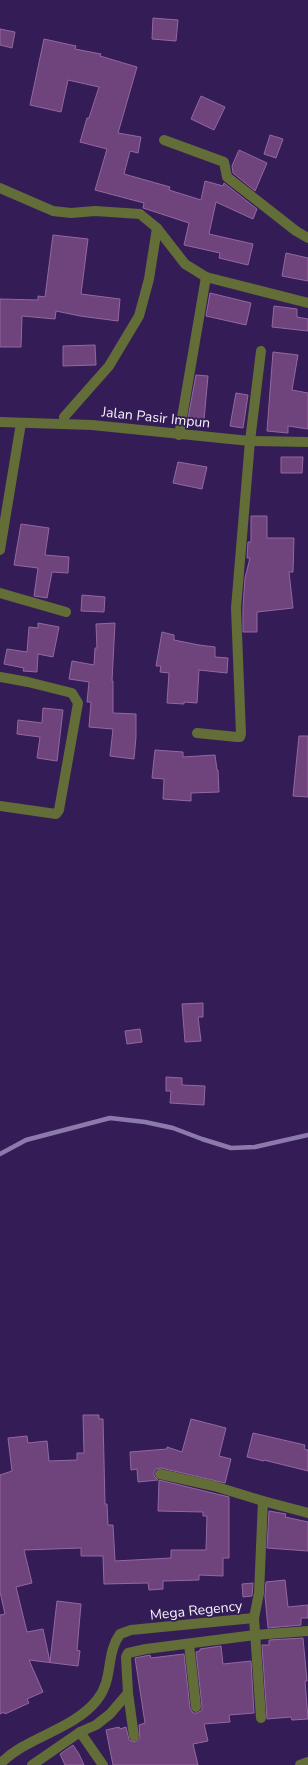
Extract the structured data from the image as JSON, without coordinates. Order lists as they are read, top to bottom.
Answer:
{
  "streets": {
    "street": ["Jalan Pasir Impun", "Mega Regency"]
  }
}
